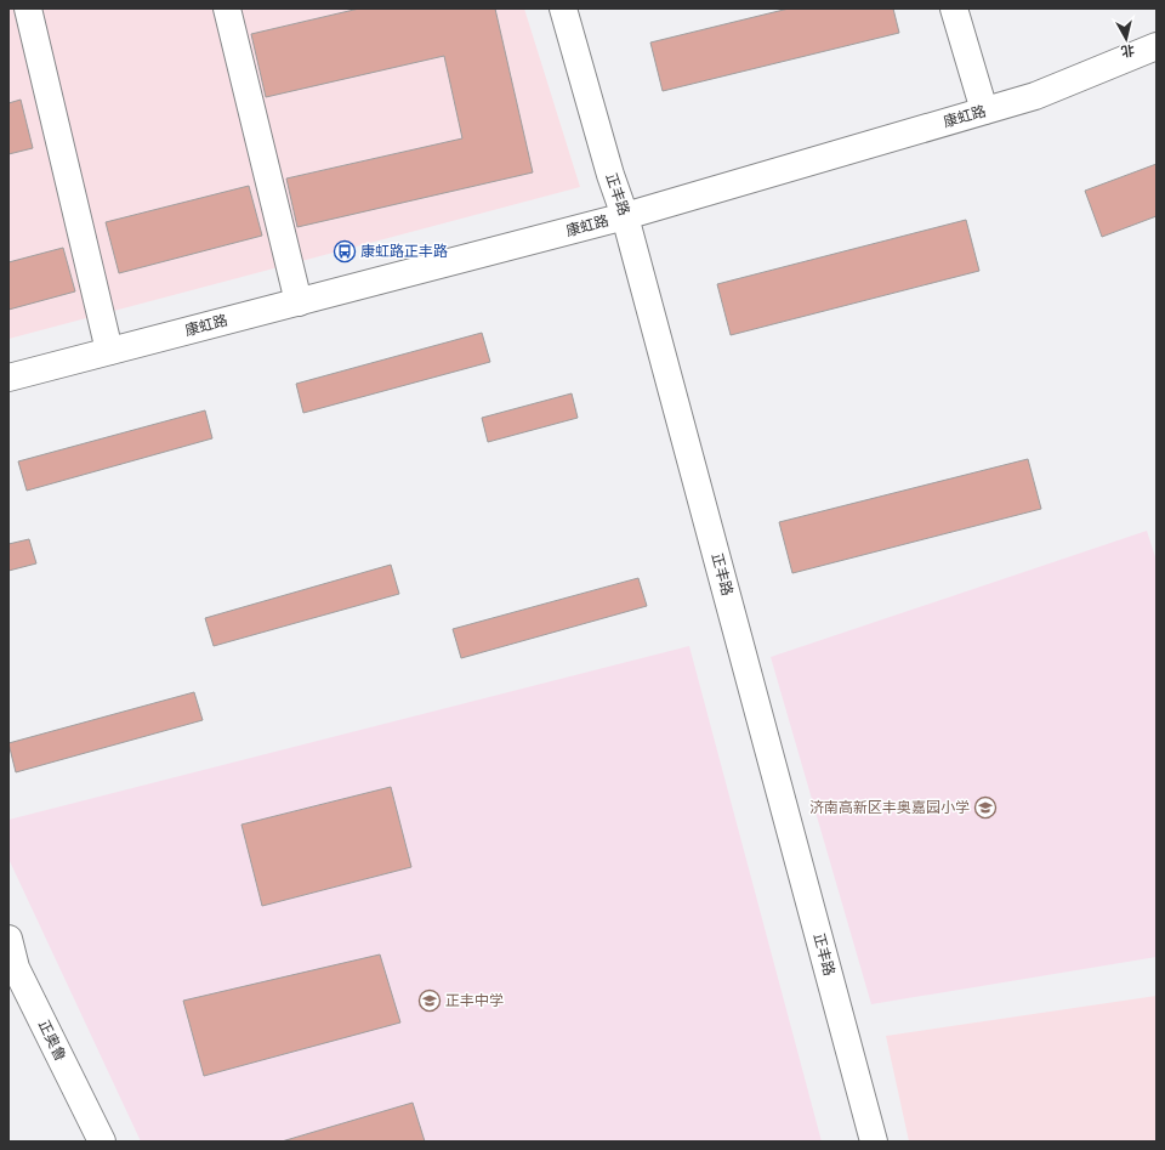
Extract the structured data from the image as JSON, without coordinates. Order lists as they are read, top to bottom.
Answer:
{
  "streets": {
    "street": ["康虹路", "正丰路", "正奥鲁"]
  },
  "crossings": [
    ["康虹路", "正丰路"]
  ],
  "places": {
    "bus stop": ["康虹路正丰路"],
    "school or university": ["济南高新区丰奥嘉园小学", "正丰中学"]
  },
  "north": "bottom"
}
